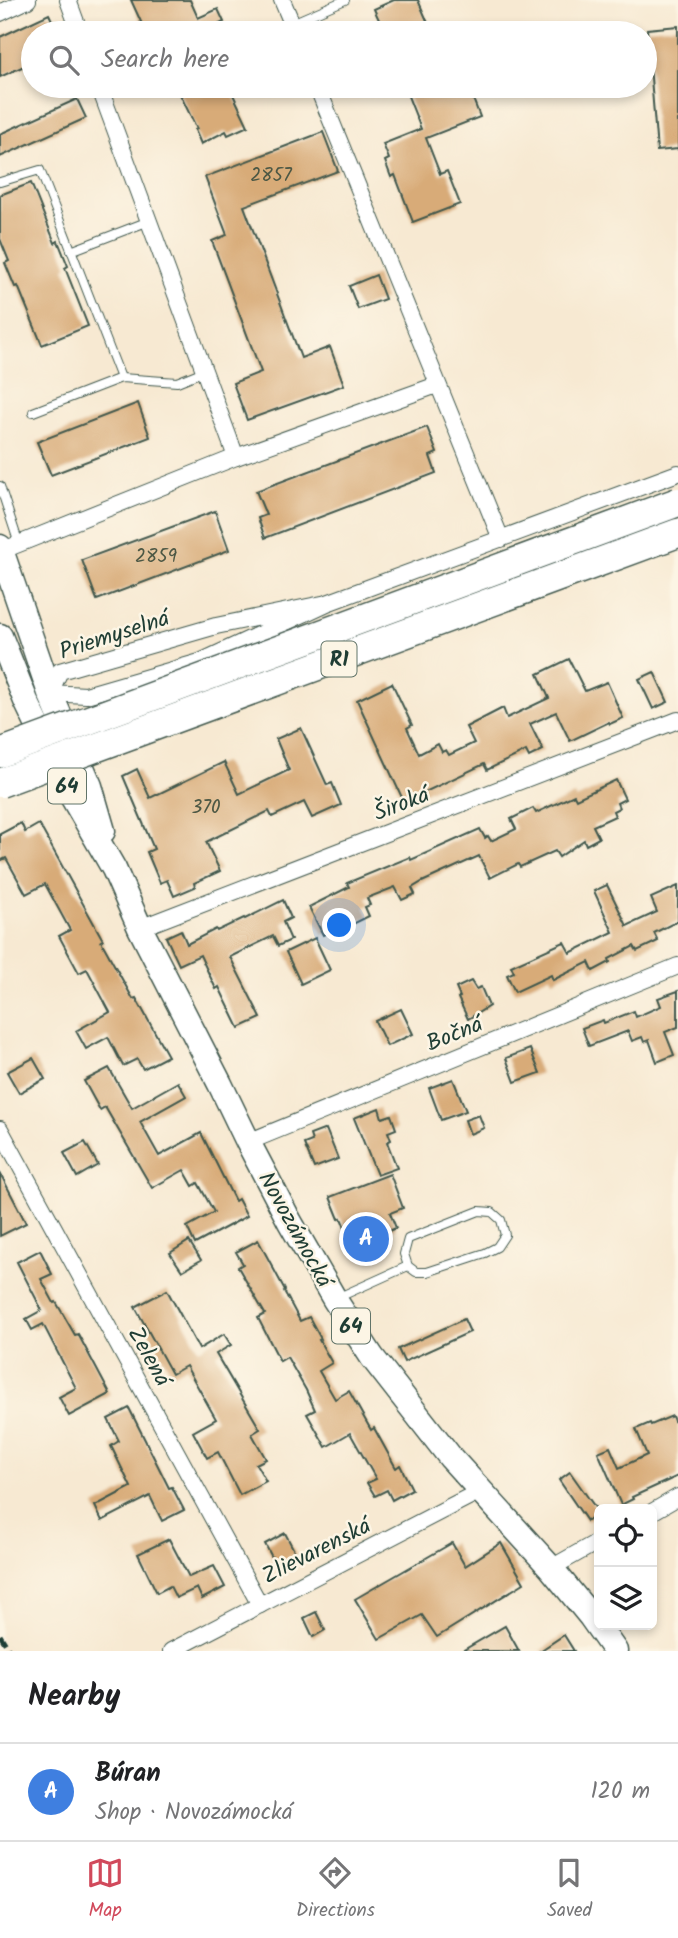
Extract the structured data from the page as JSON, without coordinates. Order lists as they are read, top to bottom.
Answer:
{
  "streets": {
    "highway": ["R1"],
    "main road": ["64", "Novozámocká"],
    "street": [
      "Priemyselná",
      "Široká",
      "Bočná",
      "Zelená",
      "Zlievarenská"
    ]
  },
  "crossings": [
    ["Priemyselná", "Novozámocká"],
    ["Široká", "Novozámocká"],
    ["Bočná", "Novozámocká"],
    ["Novozámocká", "Zlievarenská"],
    ["Zelená", "Zlievarenská"]
  ],
  "house_numbers": ["2857", "2859", "370"],
  "page": {
    "search": "Search here",
    "pins": "A",
    "heading": "Nearby",
    "list": [
      {
        "mark": "A",
        "name": "Búran",
        "note": "Shop · Novozámocká",
        "value": "120 m"
      }
    ],
    "nav": ["Map", "Directions", "Saved"]
  }
}
